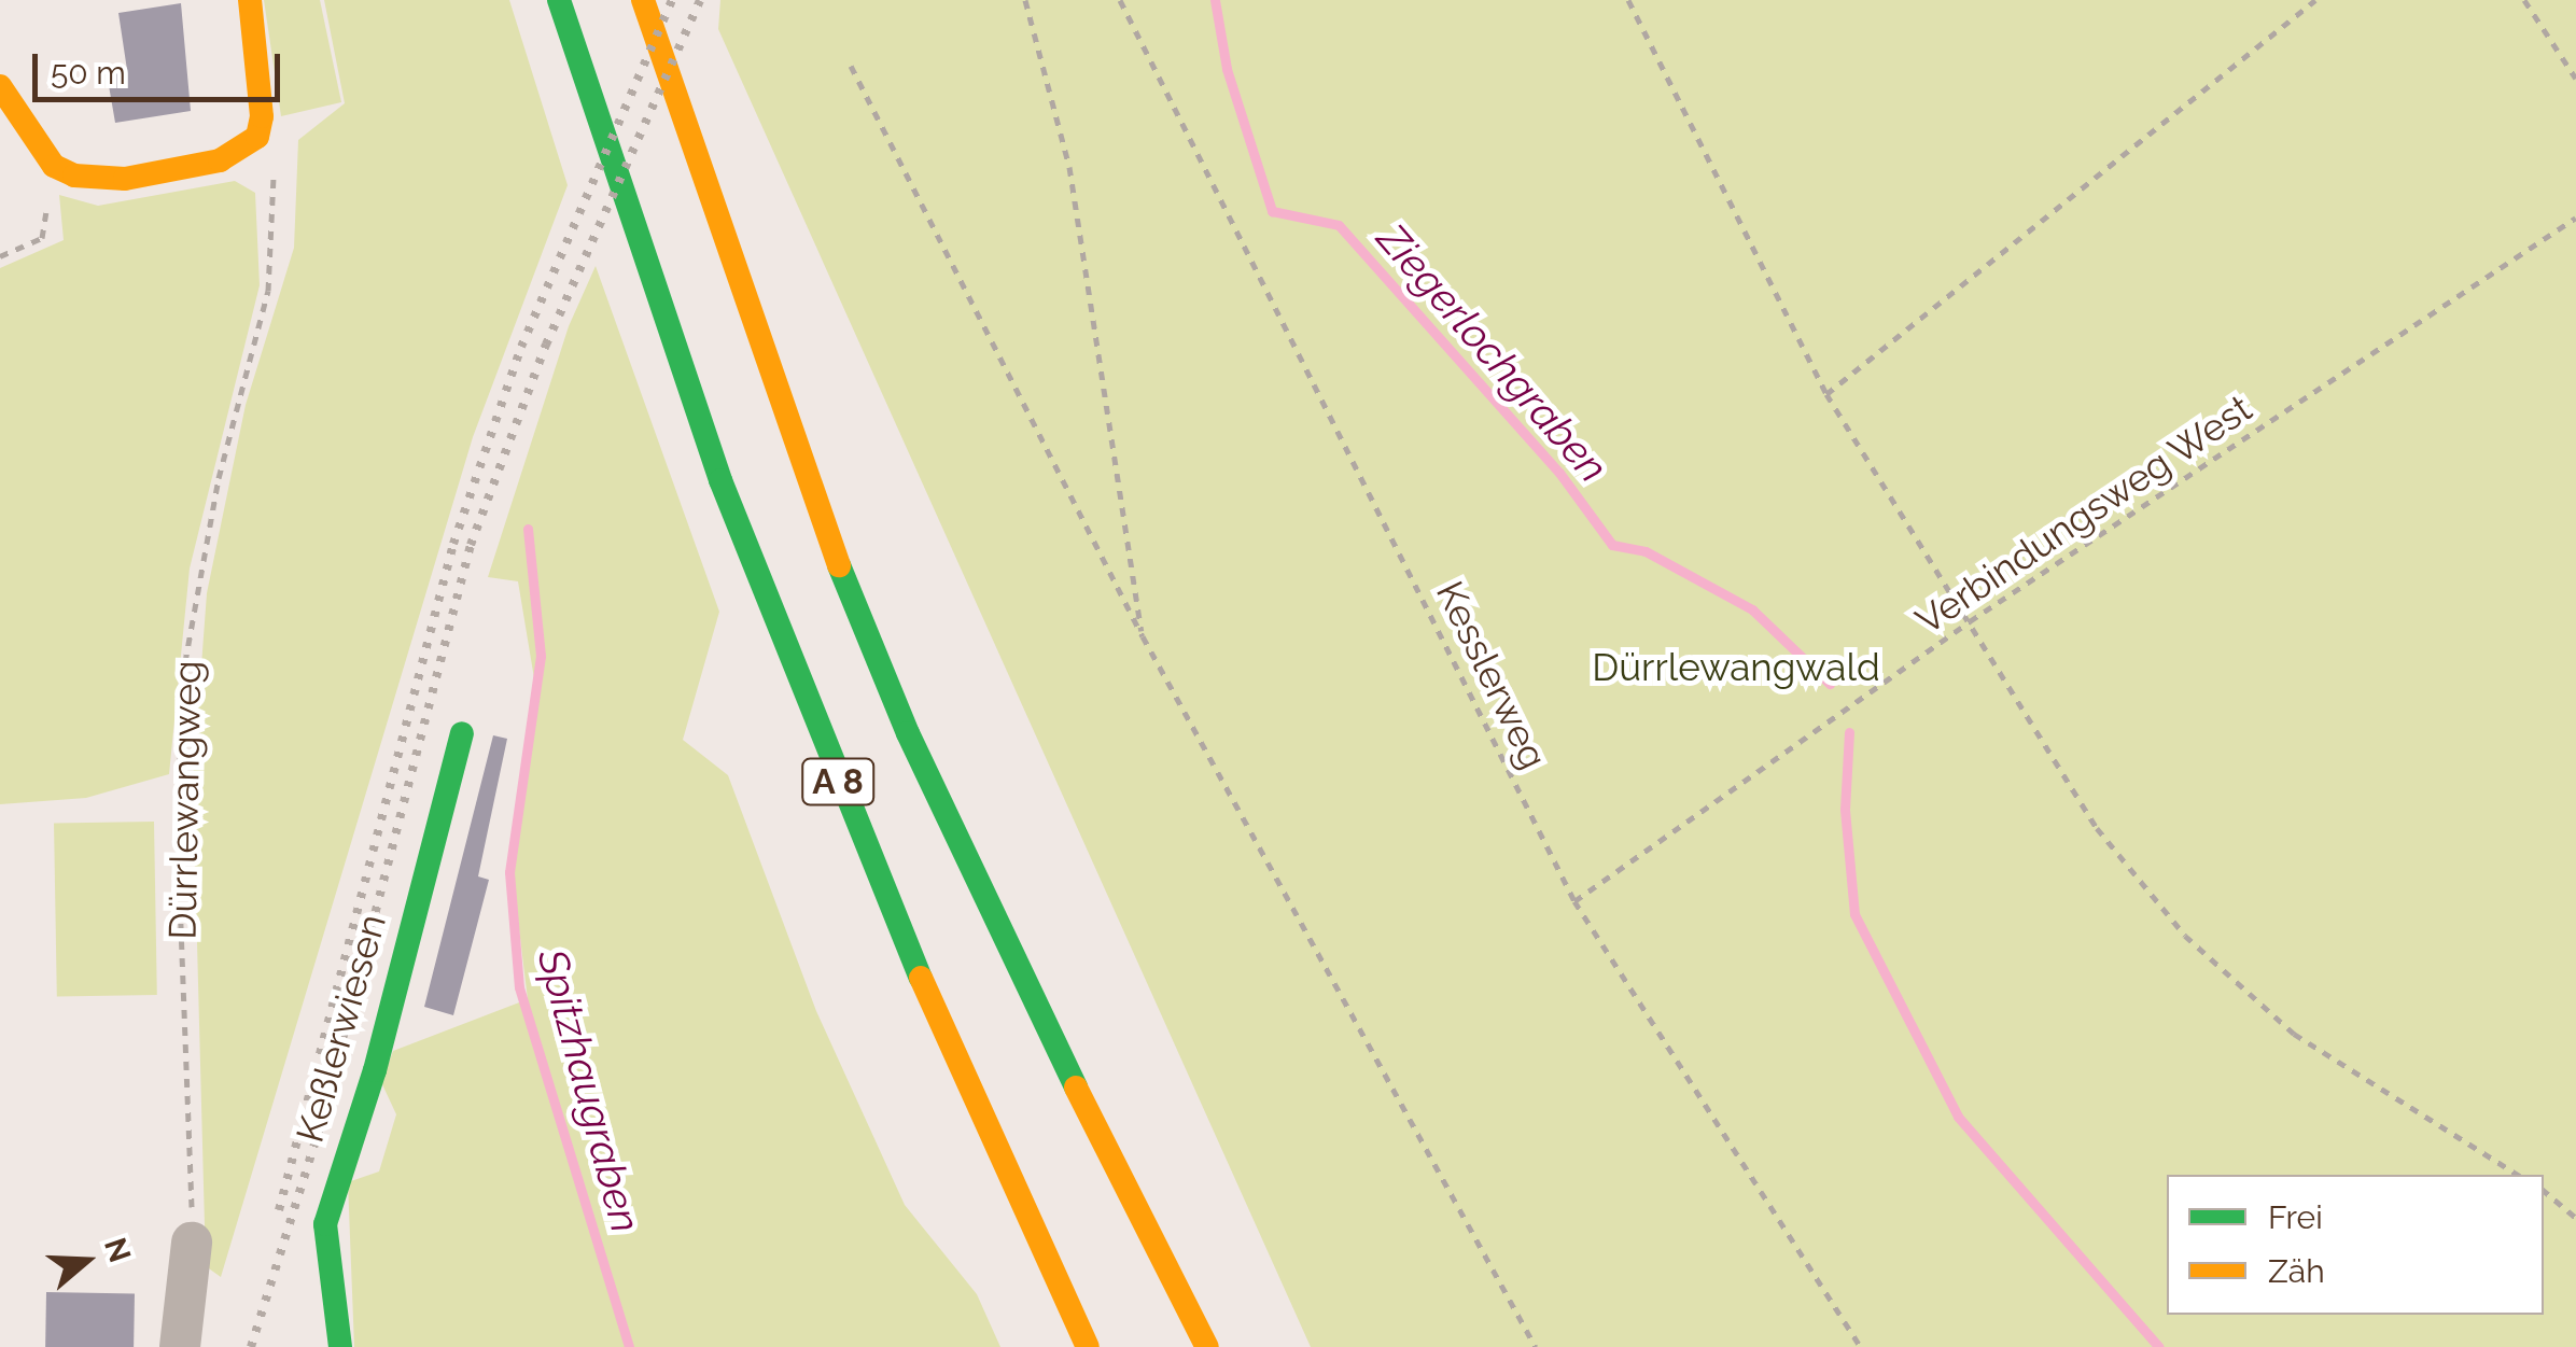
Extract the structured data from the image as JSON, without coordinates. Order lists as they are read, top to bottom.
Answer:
{
  "streets": {
    "main road": ["A 8", "Keßlerwiesen"],
    "path": ["Verbindungsweg West", "Kesslerweg", "Dürrlewangweg"]
  },
  "crossings": [
    ["Verbindungsweg West", "Kesslerweg"]
  ],
  "water": ["Ziegerlochgraben", "Spitzhaugraben"],
  "parks": ["Dürrlewangwald"],
  "legend": ["Frei", "Zäh"],
  "scale_bar": "50 m",
  "north": "right"
}
